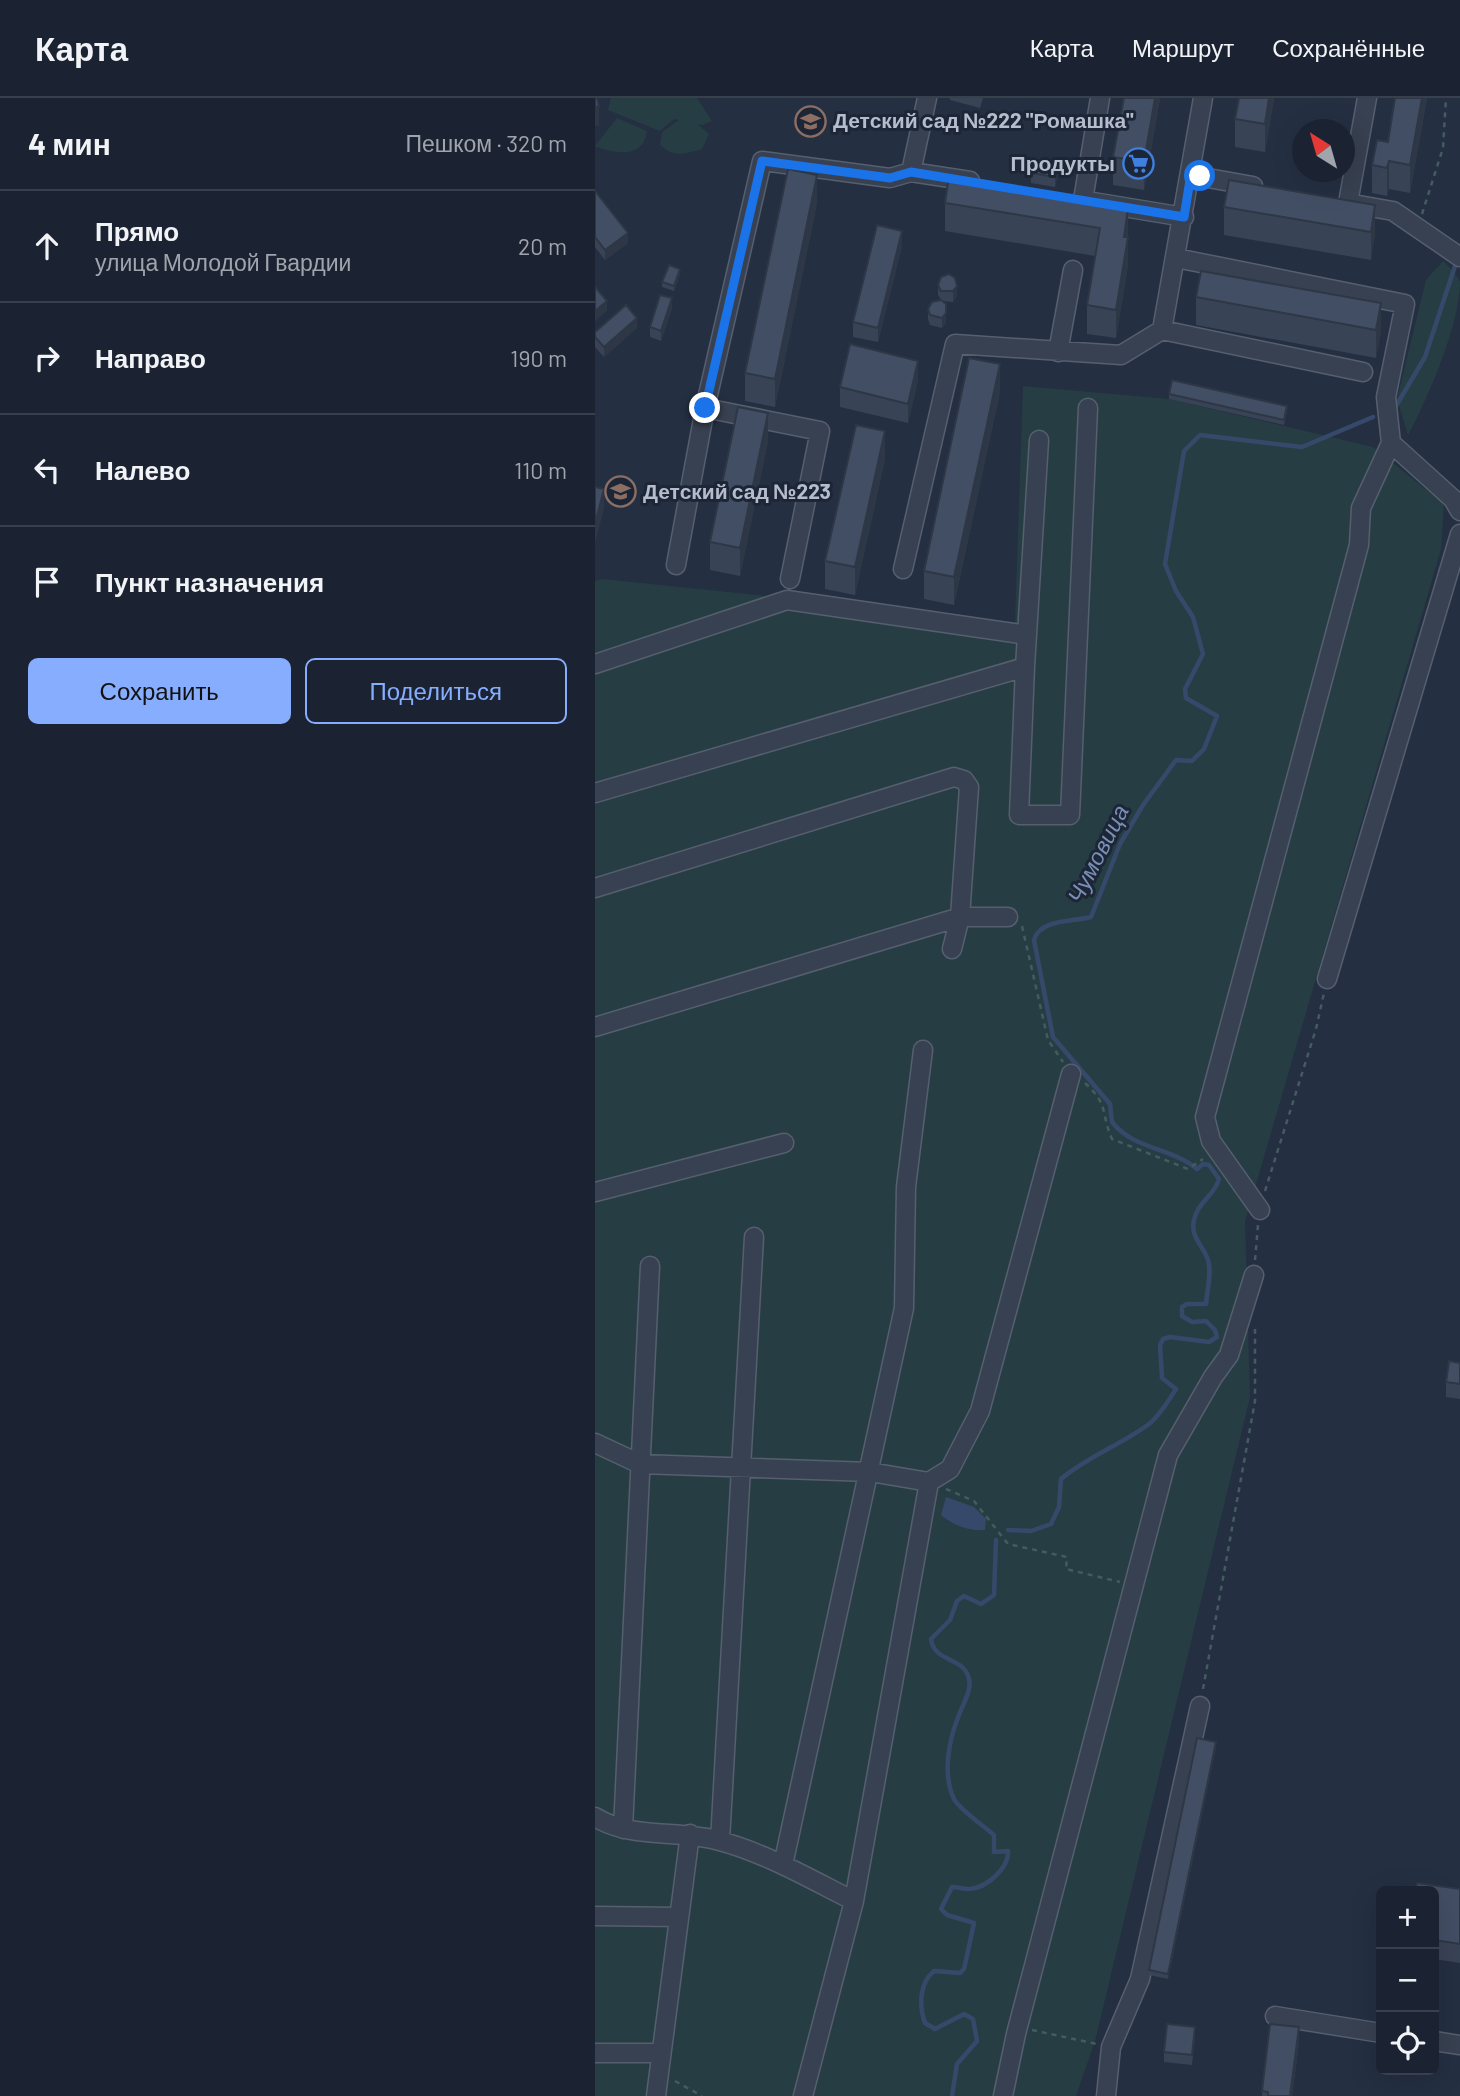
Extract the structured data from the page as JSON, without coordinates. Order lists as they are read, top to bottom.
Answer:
{
  "water": ["Чумовица"],
  "places": {
    "school or university": ["Детский сад №222 \"Ромашка\"", "Детский сад №223"],
    "supermarket": ["Продукты"]
  },
  "north": "top left",
  "page": {
    "header": "Карта",
    "nav": ["Карта", "Маршрут", "Сохранённые"],
    "heading": ["4 мин", "Пешком · 320 m"],
    "list": [
      ["Прямо", "улица Молодой Гвардии", "20 m"],
      ["Направо", "190 m"],
      ["Налево", "110 m"],
      "Пункт назначения"
    ],
    "buttons": ["Сохранить", "Поделиться"],
    "map_buttons": ["+", "−"]
  }
}
